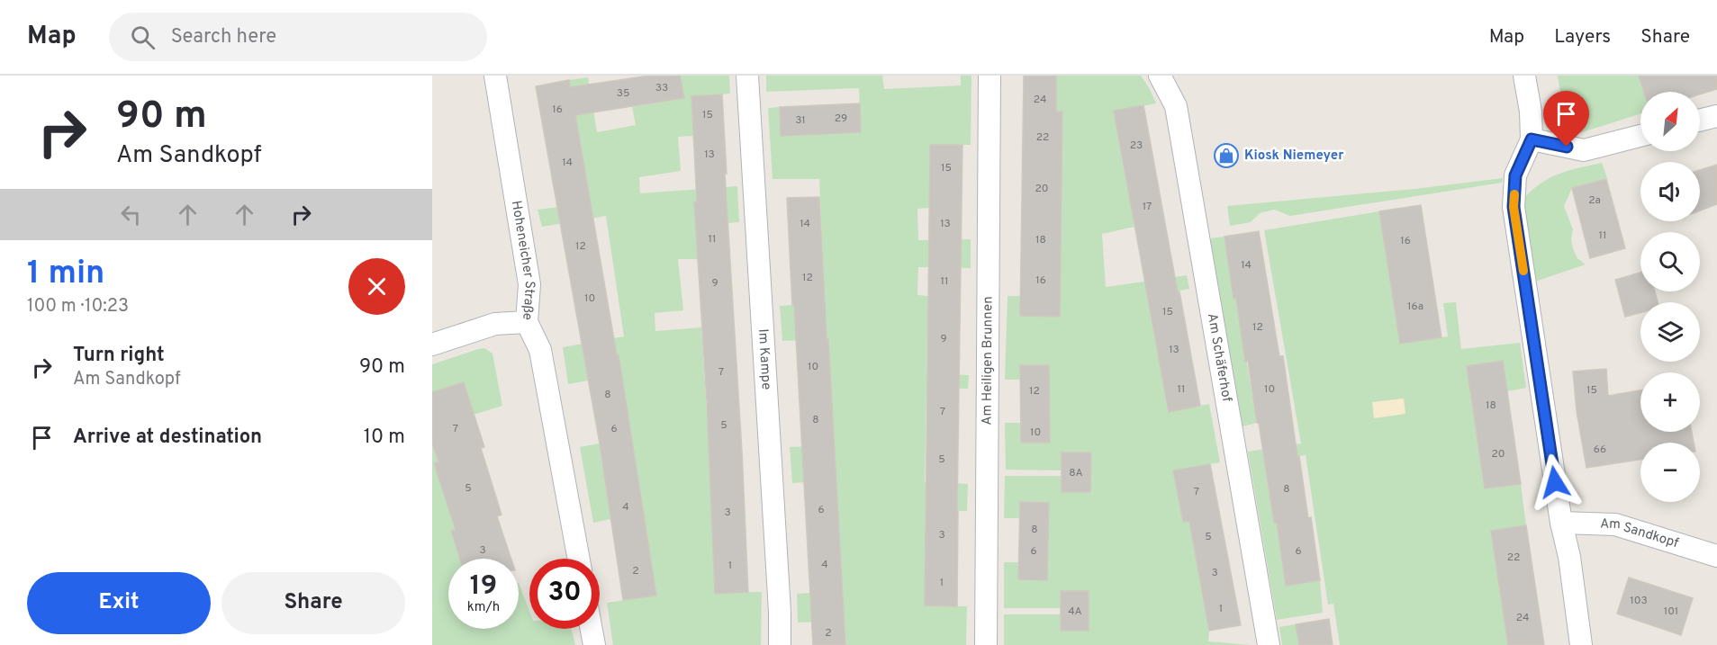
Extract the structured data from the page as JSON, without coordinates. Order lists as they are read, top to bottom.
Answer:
{
  "streets": {
    "street": [
      "Hoheneicher Straße",
      "Am Schäferhof",
      "Im Kampe",
      "Am Heiligen Brunnen",
      "Am Sandkopf"
    ]
  },
  "places": {
    "shop": ["Kiosk Niemeyer"]
  },
  "house_numbers": [
    "33",
    "35",
    "24",
    "16",
    "15",
    "29",
    "31",
    "22",
    "23",
    "13",
    "14",
    "15",
    "20",
    "2a",
    "17",
    "14",
    "13",
    "11",
    "11",
    "18",
    "16",
    "12",
    "14",
    "12",
    "16",
    "11",
    "9",
    "10",
    "16a",
    "15",
    "12",
    "9",
    "13",
    "10",
    "7",
    "11",
    "10",
    "15",
    "12",
    "8",
    "18",
    "7",
    "8",
    "5",
    "7",
    "6",
    "10",
    "66",
    "20",
    "5",
    "8A",
    "5",
    "8",
    "7",
    "4",
    "6",
    "3",
    "8",
    "3",
    "5",
    "3",
    "6",
    "6",
    "22",
    "4",
    "1",
    "2",
    "3",
    "1",
    "103",
    "1",
    "4A",
    "101",
    "24",
    "2"
  ],
  "north": "top right",
  "page": {
    "header": "Map",
    "search": "Search here",
    "nav": ["Map", "Layers", "Share"],
    "turn": ["90 m", "Am Sandkopf"],
    "map_buttons": ["+", "−"],
    "heading": ["1 min", "100 m · 10:23"],
    "list": [
      {
        "name": "Turn right",
        "note": "Am Sandkopf",
        "value": "90 m"
      },
      {
        "name": "Arrive at destination",
        "value": "10 m"
      }
    ],
    "speed": "19 km/h",
    "limit": "30",
    "buttons": ["Exit", "Share"]
  }
}
